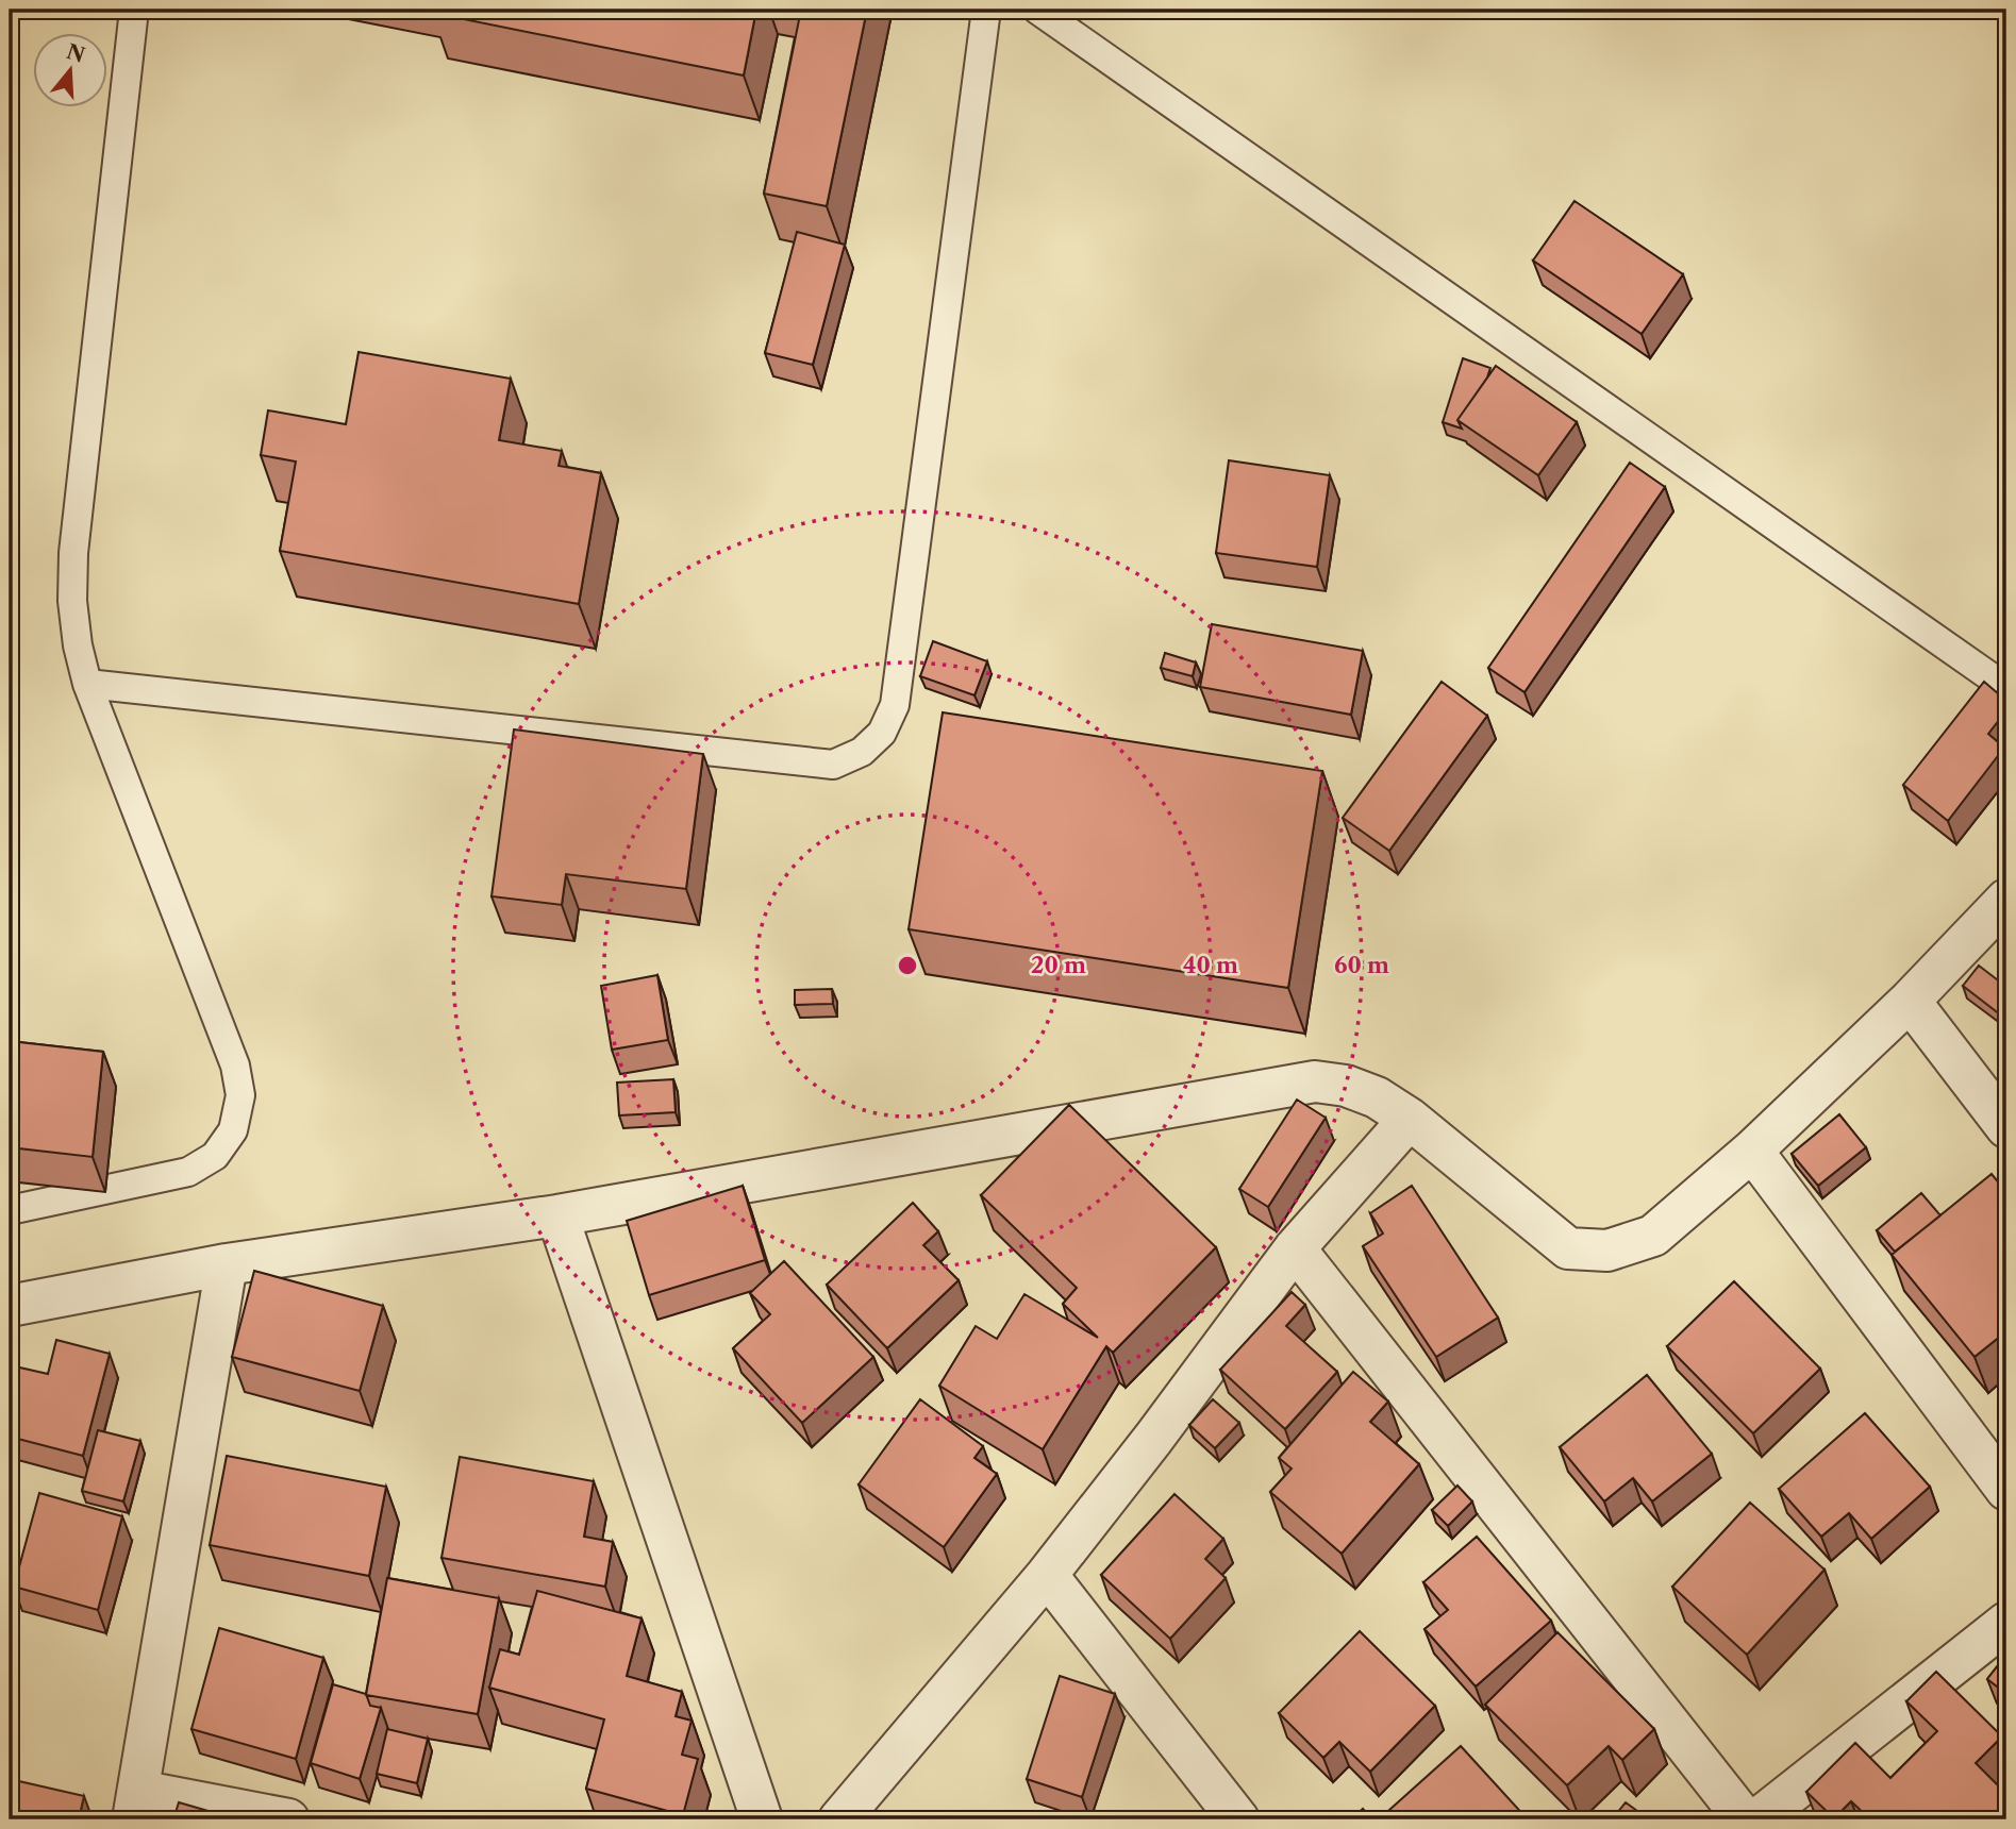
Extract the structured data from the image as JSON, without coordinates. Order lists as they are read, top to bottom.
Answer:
{
  "north": "top",
  "rings": ["20 m", "40 m", "60 m"]
}
